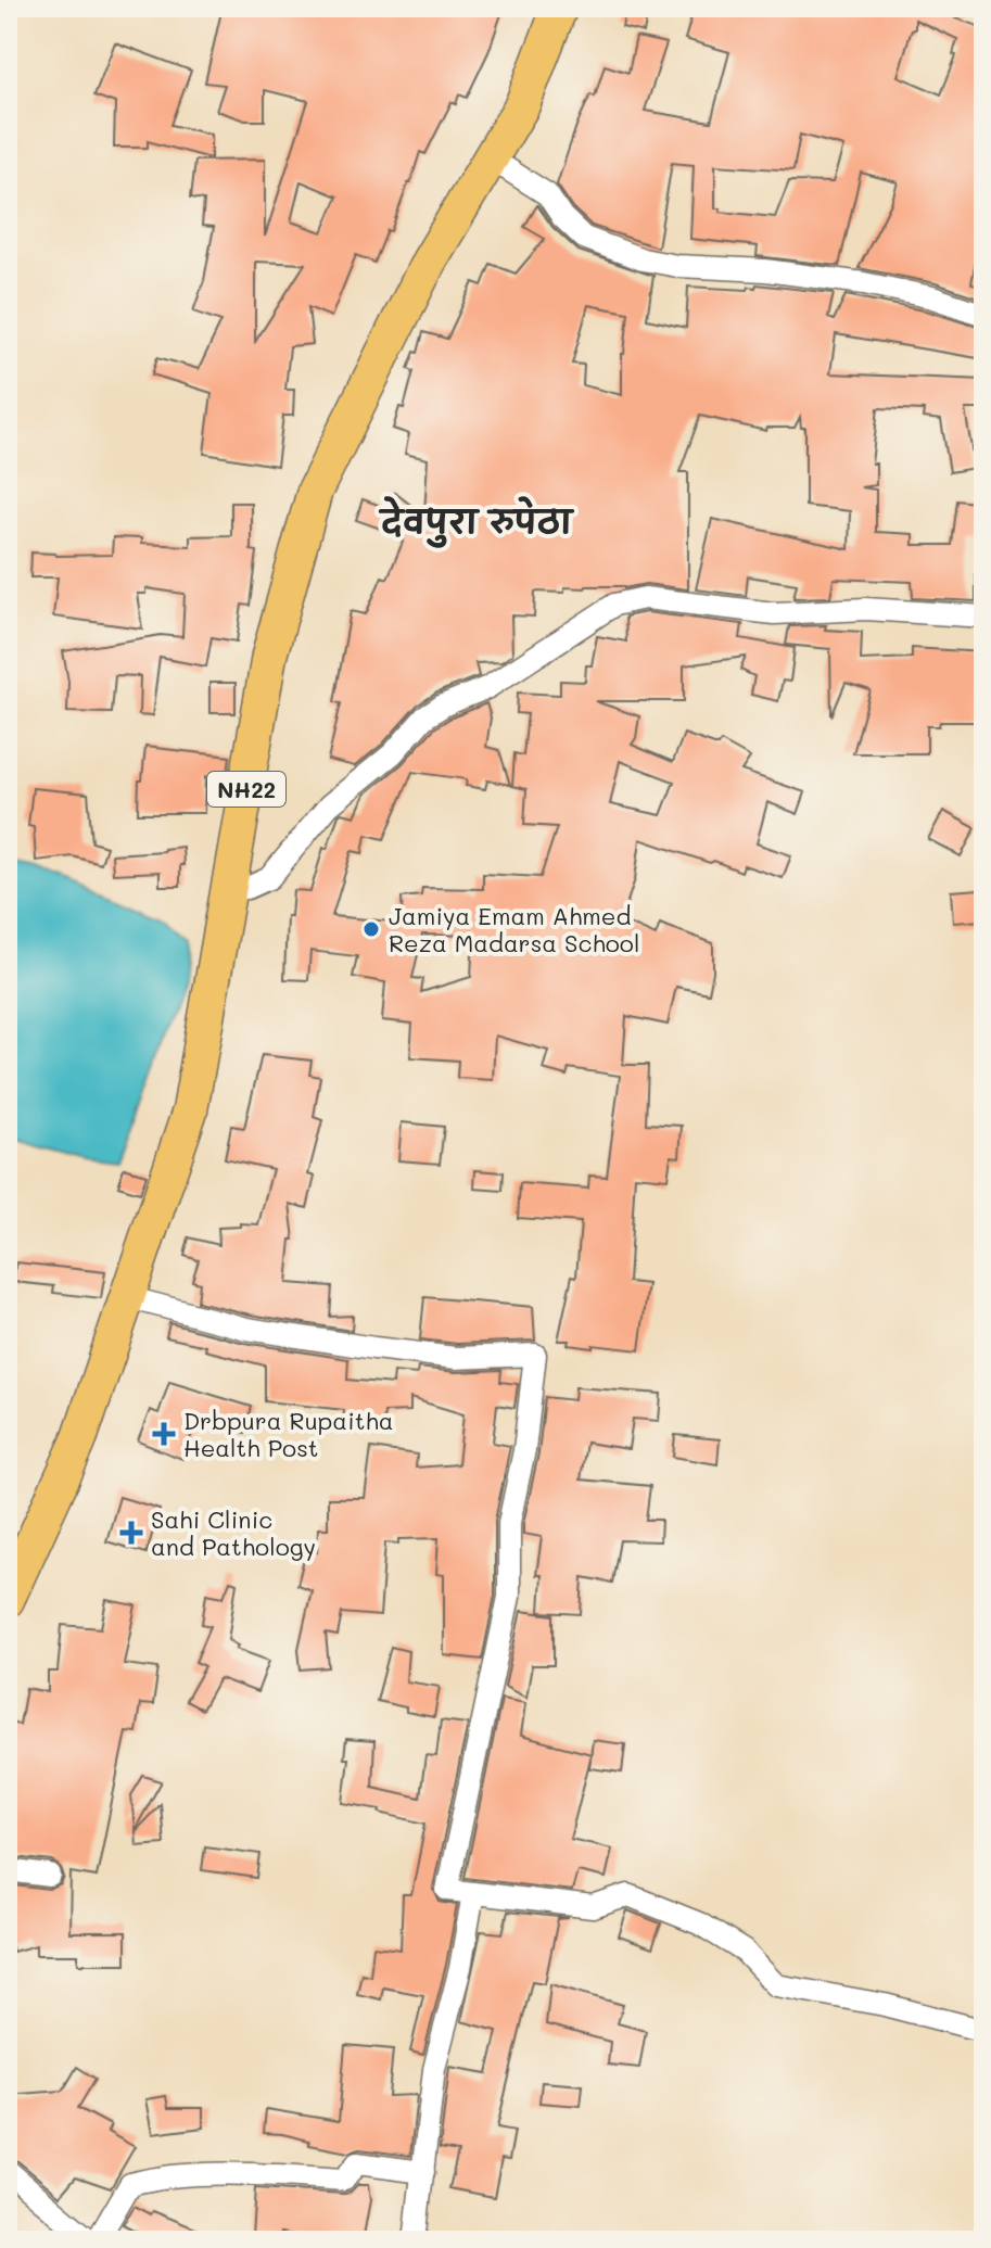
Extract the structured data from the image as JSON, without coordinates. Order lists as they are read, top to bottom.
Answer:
{
  "streets": {
    "main road": ["NH22"]
  },
  "districts": ["देवपुरा रुपेठा"],
  "places": {
    "other": ["Jamiya Emam Ahmed Reza Madarsa School"],
    "health": ["Drbpura Rupaitha Health Post", "Sahi Clinic and Pathology"]
  }
}
